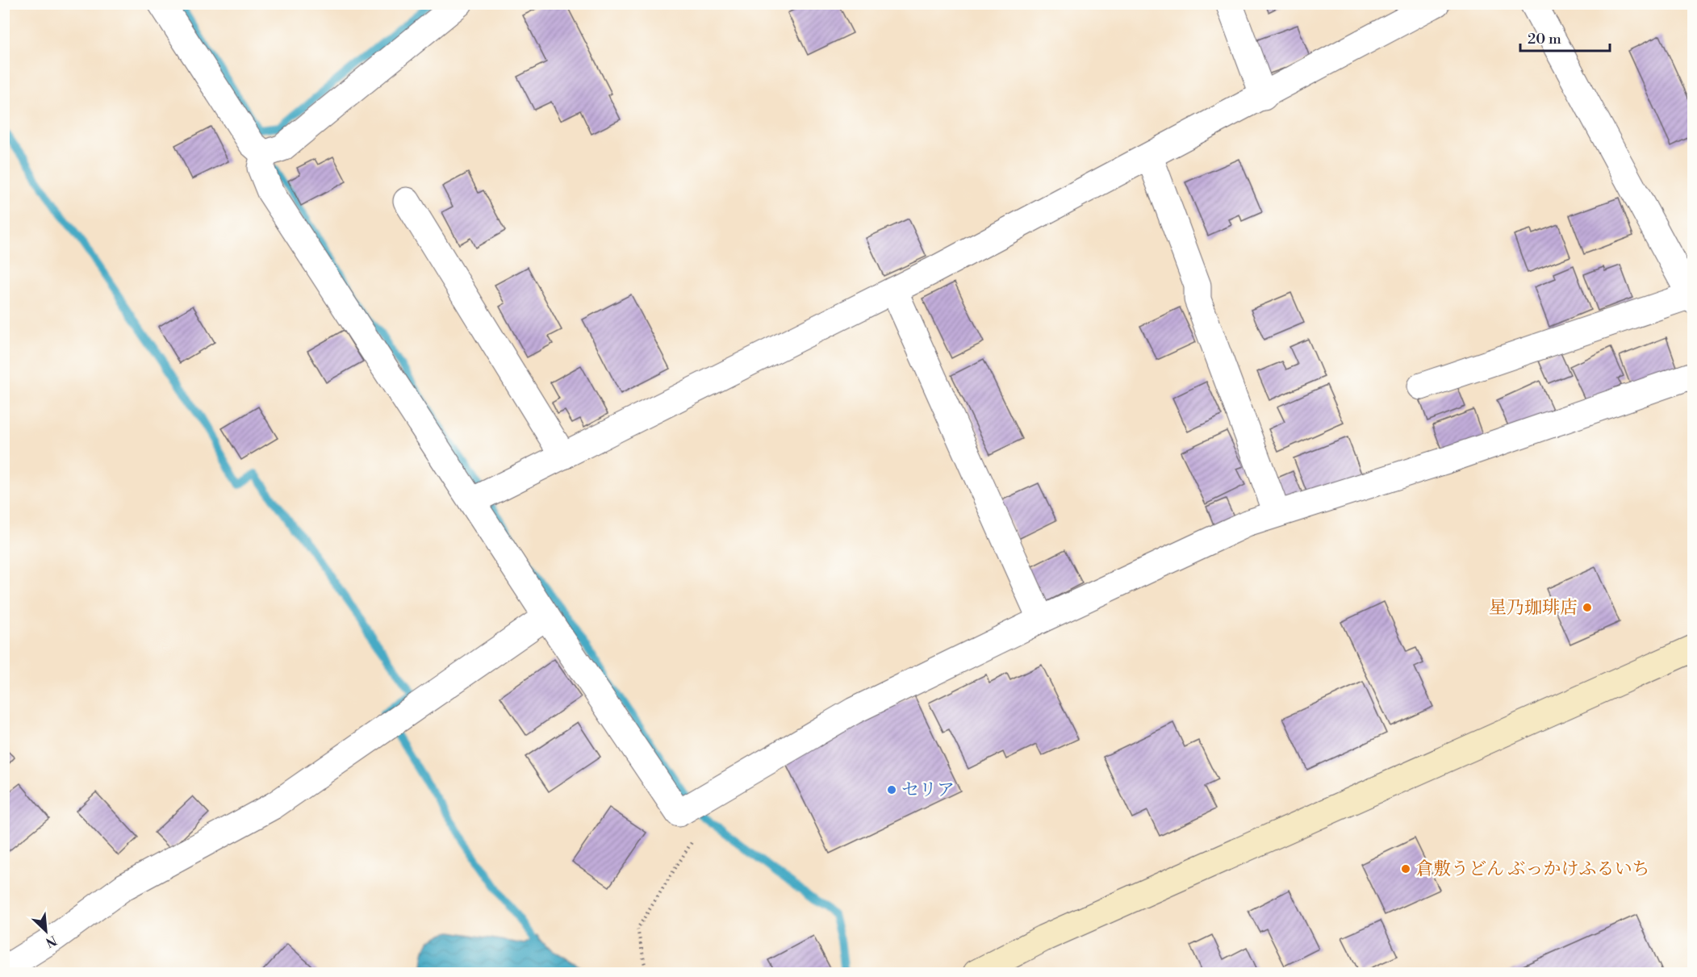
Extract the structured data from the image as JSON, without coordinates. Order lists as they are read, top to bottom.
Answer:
{
  "places": ["星乃珈琲店", "セリア", "倉敷うどん ぶっかけふるいち"],
  "scale_bar": "20 m",
  "north": "bottom right"
}
